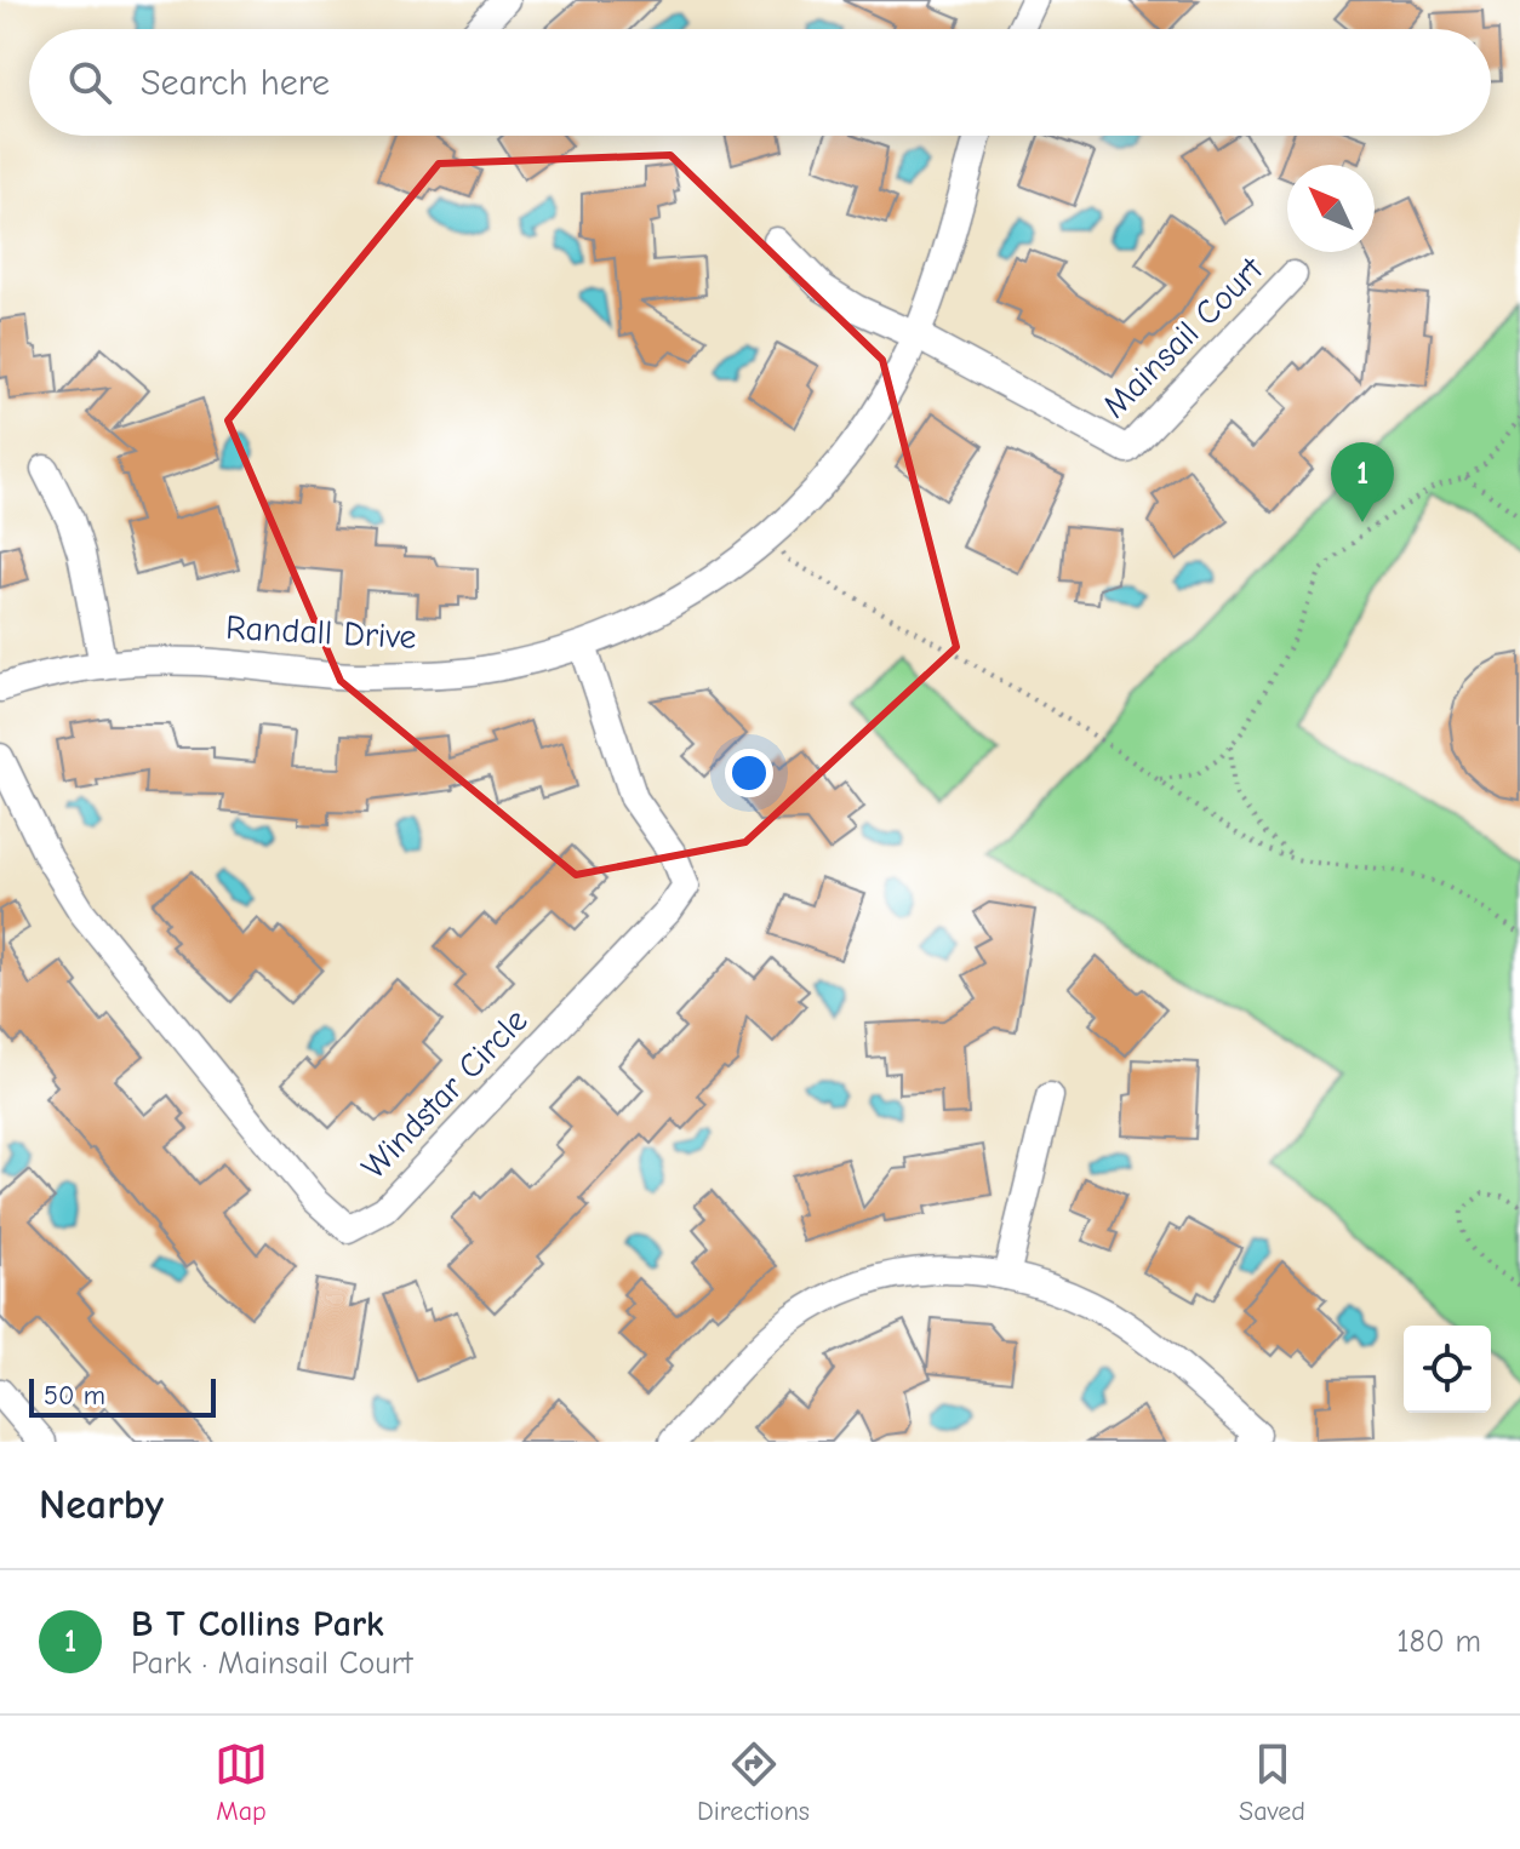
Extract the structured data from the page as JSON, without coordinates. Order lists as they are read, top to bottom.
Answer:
{
  "streets": {
    "street": ["Mainsail Court", "Randall Drive", "Windstar Circle"]
  },
  "crossings": [
    ["Mainsail Court", "Randall Drive"],
    ["Randall Drive", "Windstar Circle"]
  ],
  "scale_bar": "50 m",
  "north": "top left",
  "page": {
    "search": "Search here",
    "pins": "1",
    "scale": "50 m",
    "heading": "Nearby",
    "list": [
      {
        "mark": "1",
        "name": "B T Collins Park",
        "note": "Park · Mainsail Court",
        "value": "180 m"
      }
    ],
    "nav": ["Map", "Directions", "Saved"]
  }
}
